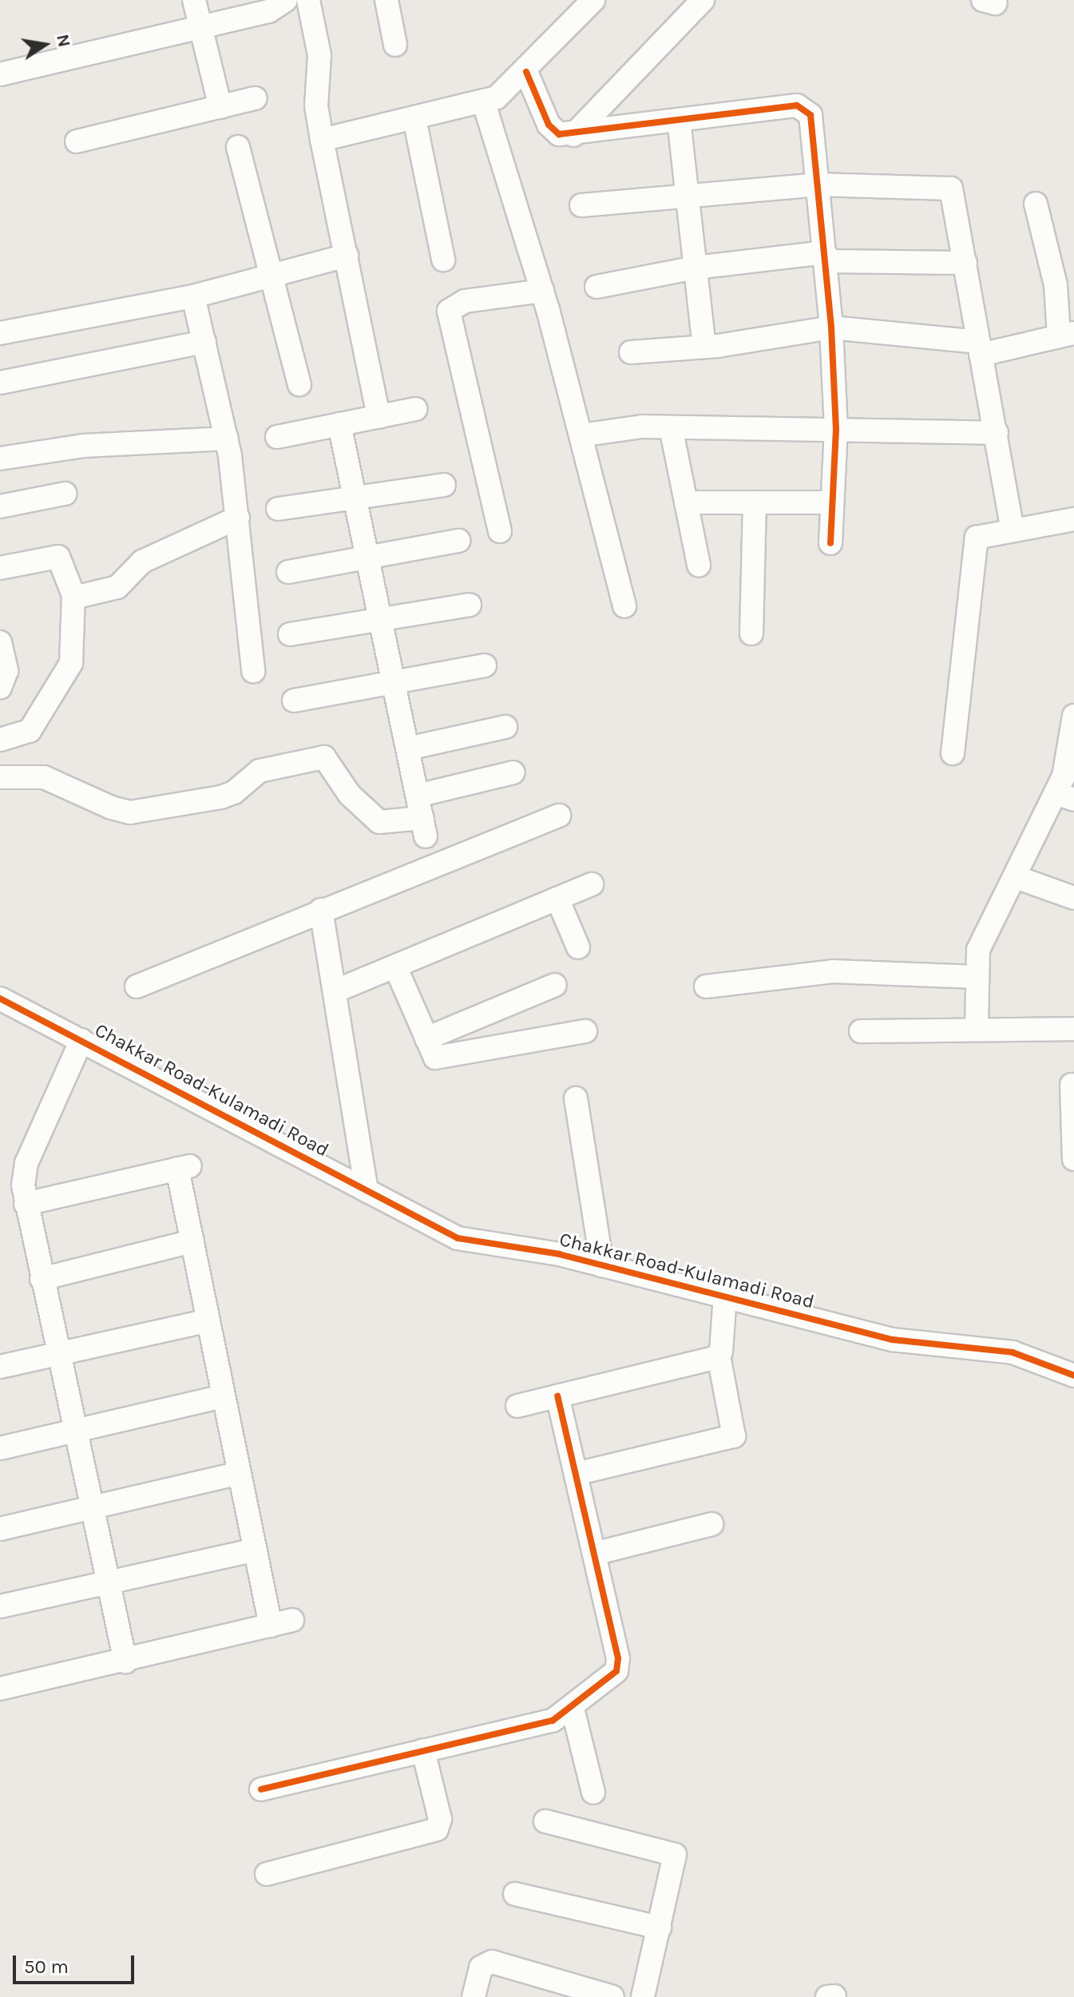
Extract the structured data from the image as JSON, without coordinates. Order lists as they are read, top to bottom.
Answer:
{
  "streets": {
    "street": ["Chakkar Road-Kulamadi Road"]
  },
  "scale_bar": "50 m",
  "north": "right"
}
